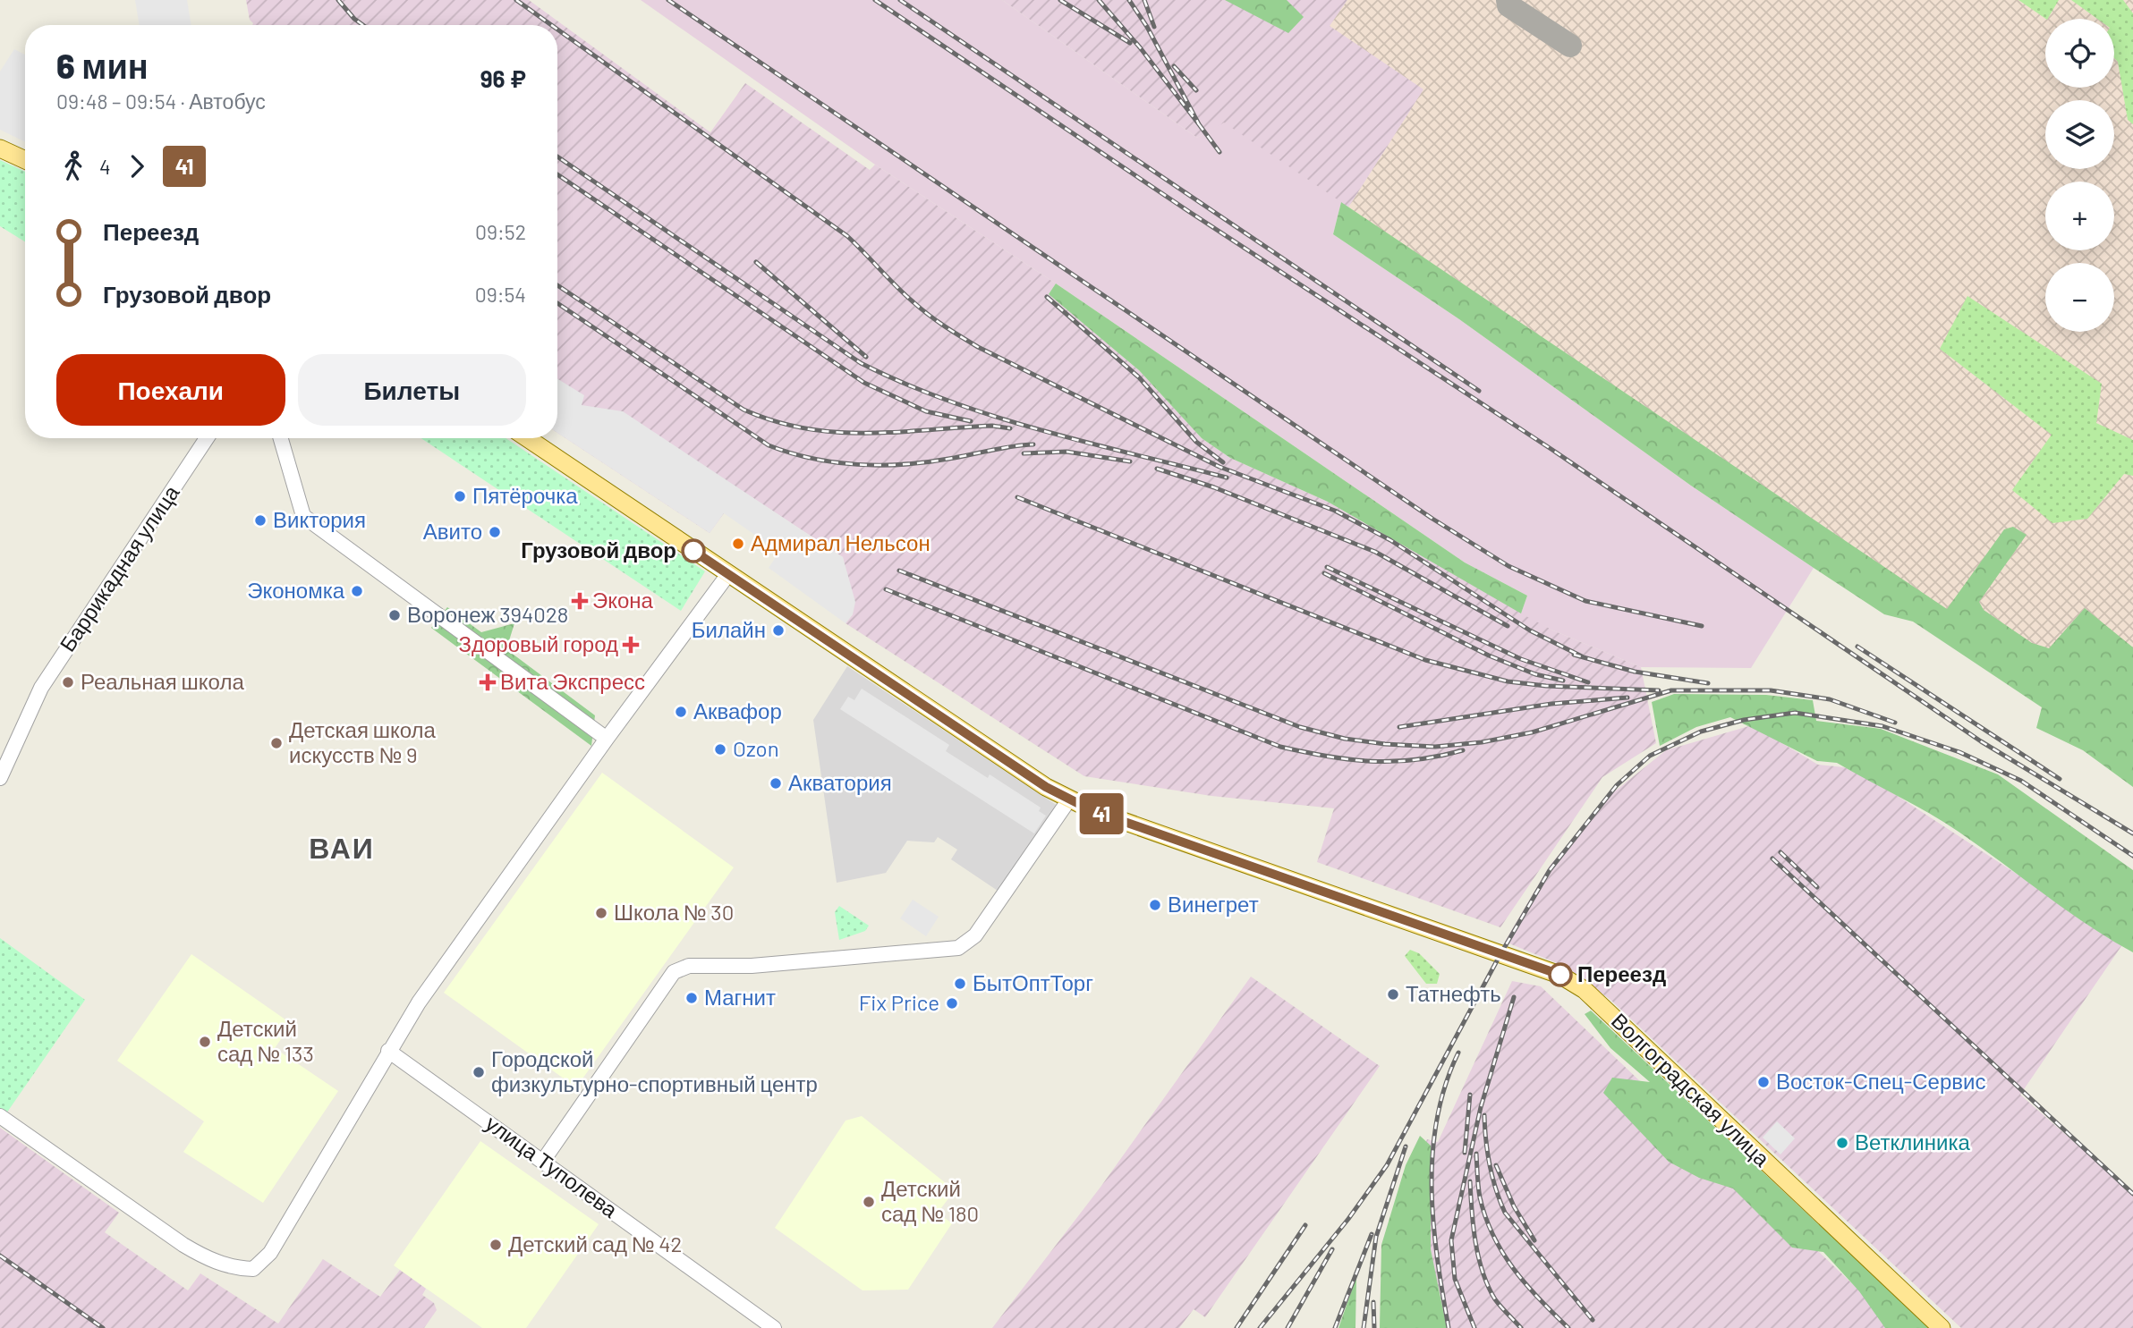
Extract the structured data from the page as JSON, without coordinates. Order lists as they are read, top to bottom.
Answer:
{
  "streets": {
    "main road": ["Волгоградская улица"],
    "street": ["Баррикадная улица", "улица Туполева"]
  },
  "districts": ["ВАИ"],
  "places": {
    "other": [
      "Пятёрочка",
      "Виктория",
      "Авито",
      "Адмирал Нельсон",
      "Грузовой двор",
      "Экономка",
      "Воронеж 394028",
      "Билайн",
      "Реальная школа",
      "Аквафор",
      "Детская школа искусств № 9",
      "Ozon",
      "Акватория",
      "Винегрет",
      "Школа № 30",
      "Переезд",
      "БытОптТорг",
      "Татнефть",
      "Магнит",
      "Fix Price",
      "Детский сад № 133",
      "Городской физкультурно-спортивный центр",
      "Восток-Спец-Сервис",
      "Ветклиника",
      "Детский сад № 180",
      "Детский сад № 42"
    ],
    "health": ["Экона", "Здоровый город", "Вита Экспресс"]
  },
  "lines": ["bus line 41"],
  "page": {
    "on_map": "41",
    "map_buttons": ["+", "−"],
    "heading": ["6 мин", "09:48 – 09:54 · Автобус", "96 ₽"],
    "legs": ["4", "41"],
    "list": [
      {
        "name": "Переезд",
        "value": "09:52"
      },
      {
        "name": "Грузовой двор",
        "value": "09:54"
      }
    ],
    "buttons": ["Поехали", "Билеты"]
  }
}
